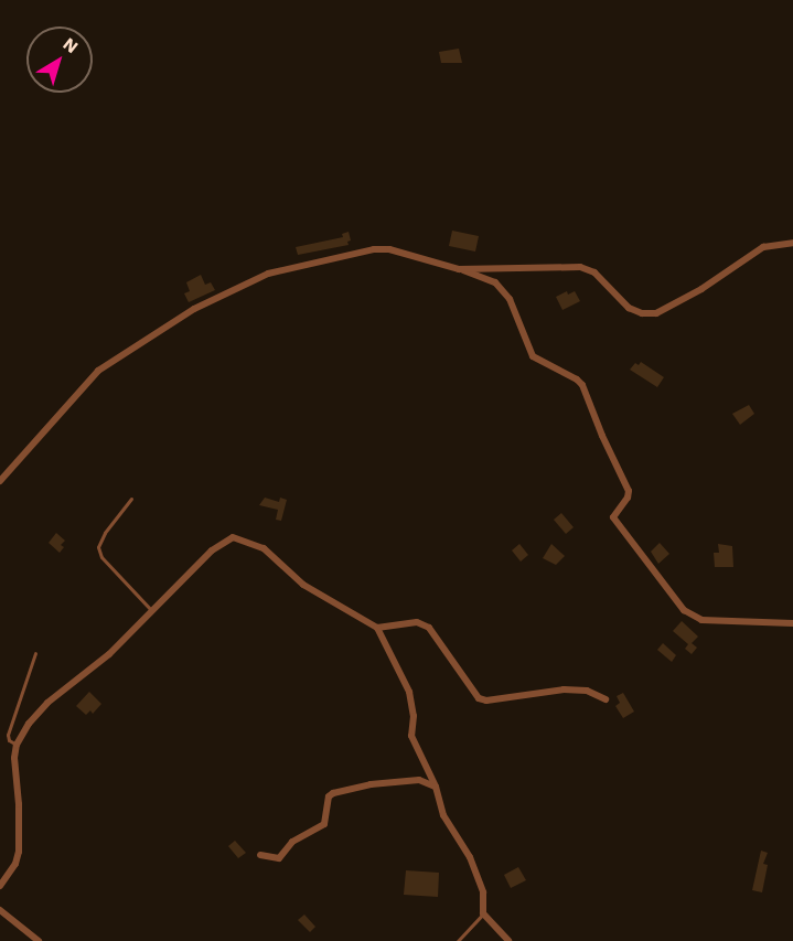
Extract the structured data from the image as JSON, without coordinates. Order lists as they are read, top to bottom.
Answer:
{
  "north": "top right"
}
